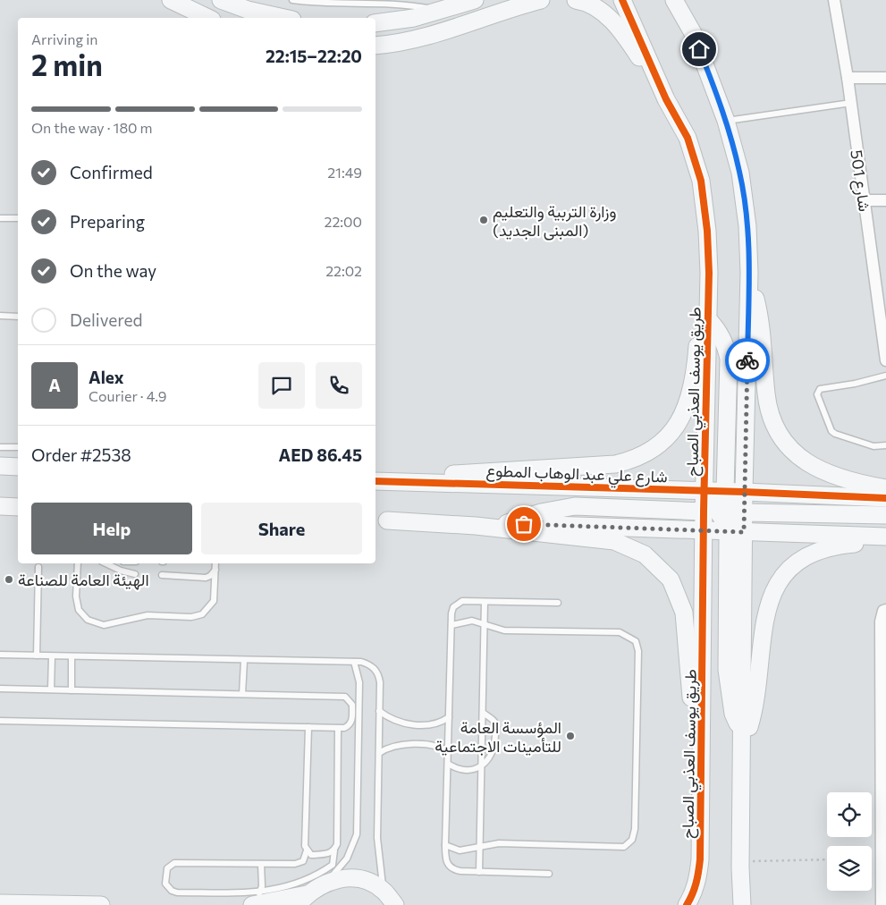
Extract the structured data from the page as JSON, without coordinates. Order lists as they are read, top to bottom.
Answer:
{
  "streets": {
    "street": ["شارع 501", "طريق يوسف العذبي الصباح", "شارع علي عبد الوهاب المطوع"]
  },
  "crossings": [
    ["طريق يوسف العذبي الصباح", "شارع علي عبد الوهاب المطوع"]
  ],
  "places": ["وزارة التربية والتعليم (المبنى الجديد)", "الهيئة العامة للصناعة", "المؤسسة العامة للتأمينات الاجتماعية"],
  "page": {
    "heading": ["2 min", "Arriving in", "22:15–22:20"],
    "panel": [
      "Alex",
      "Courier · 4.9",
      "Order #2538",
      "AED 86.45"
    ],
    "bar": "On the way · 180 m",
    "list": [
      ["Confirmed", "21:49"],
      ["Preparing", "22:00"],
      ["On the way", "22:02"],
      "Delivered"
    ],
    "round": "A",
    "buttons": ["Help", "Share"]
  }
}
